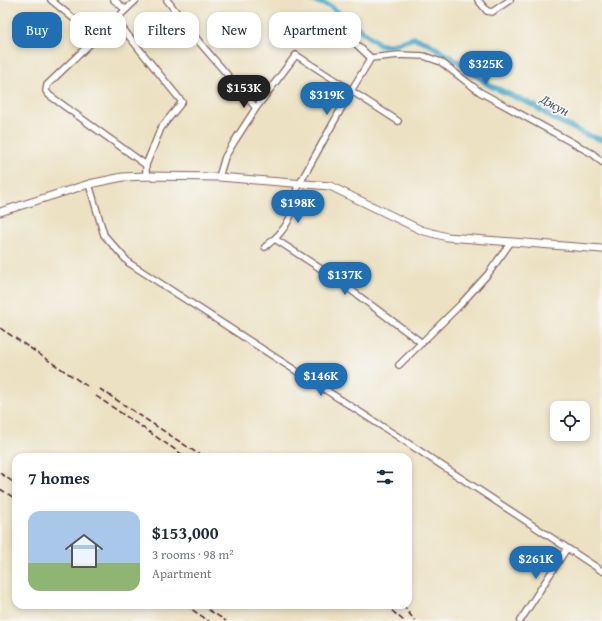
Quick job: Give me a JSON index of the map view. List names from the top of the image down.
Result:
{
  "water": ["Джун"],
  "page": {
    "chip": [
      "Buy",
      "Rent",
      "Filters",
      "New",
      "Apartment"
    ],
    "price": [
      "$325K",
      "$153K",
      "$319K",
      "$198K",
      "$137K",
      "$146K",
      "$261K"
    ],
    "heading": "7 homes",
    "list": [
      {
        "name": "$153,000",
        "note": "3 rooms · 98 m² · Apartment"
      }
    ]
  }
}
